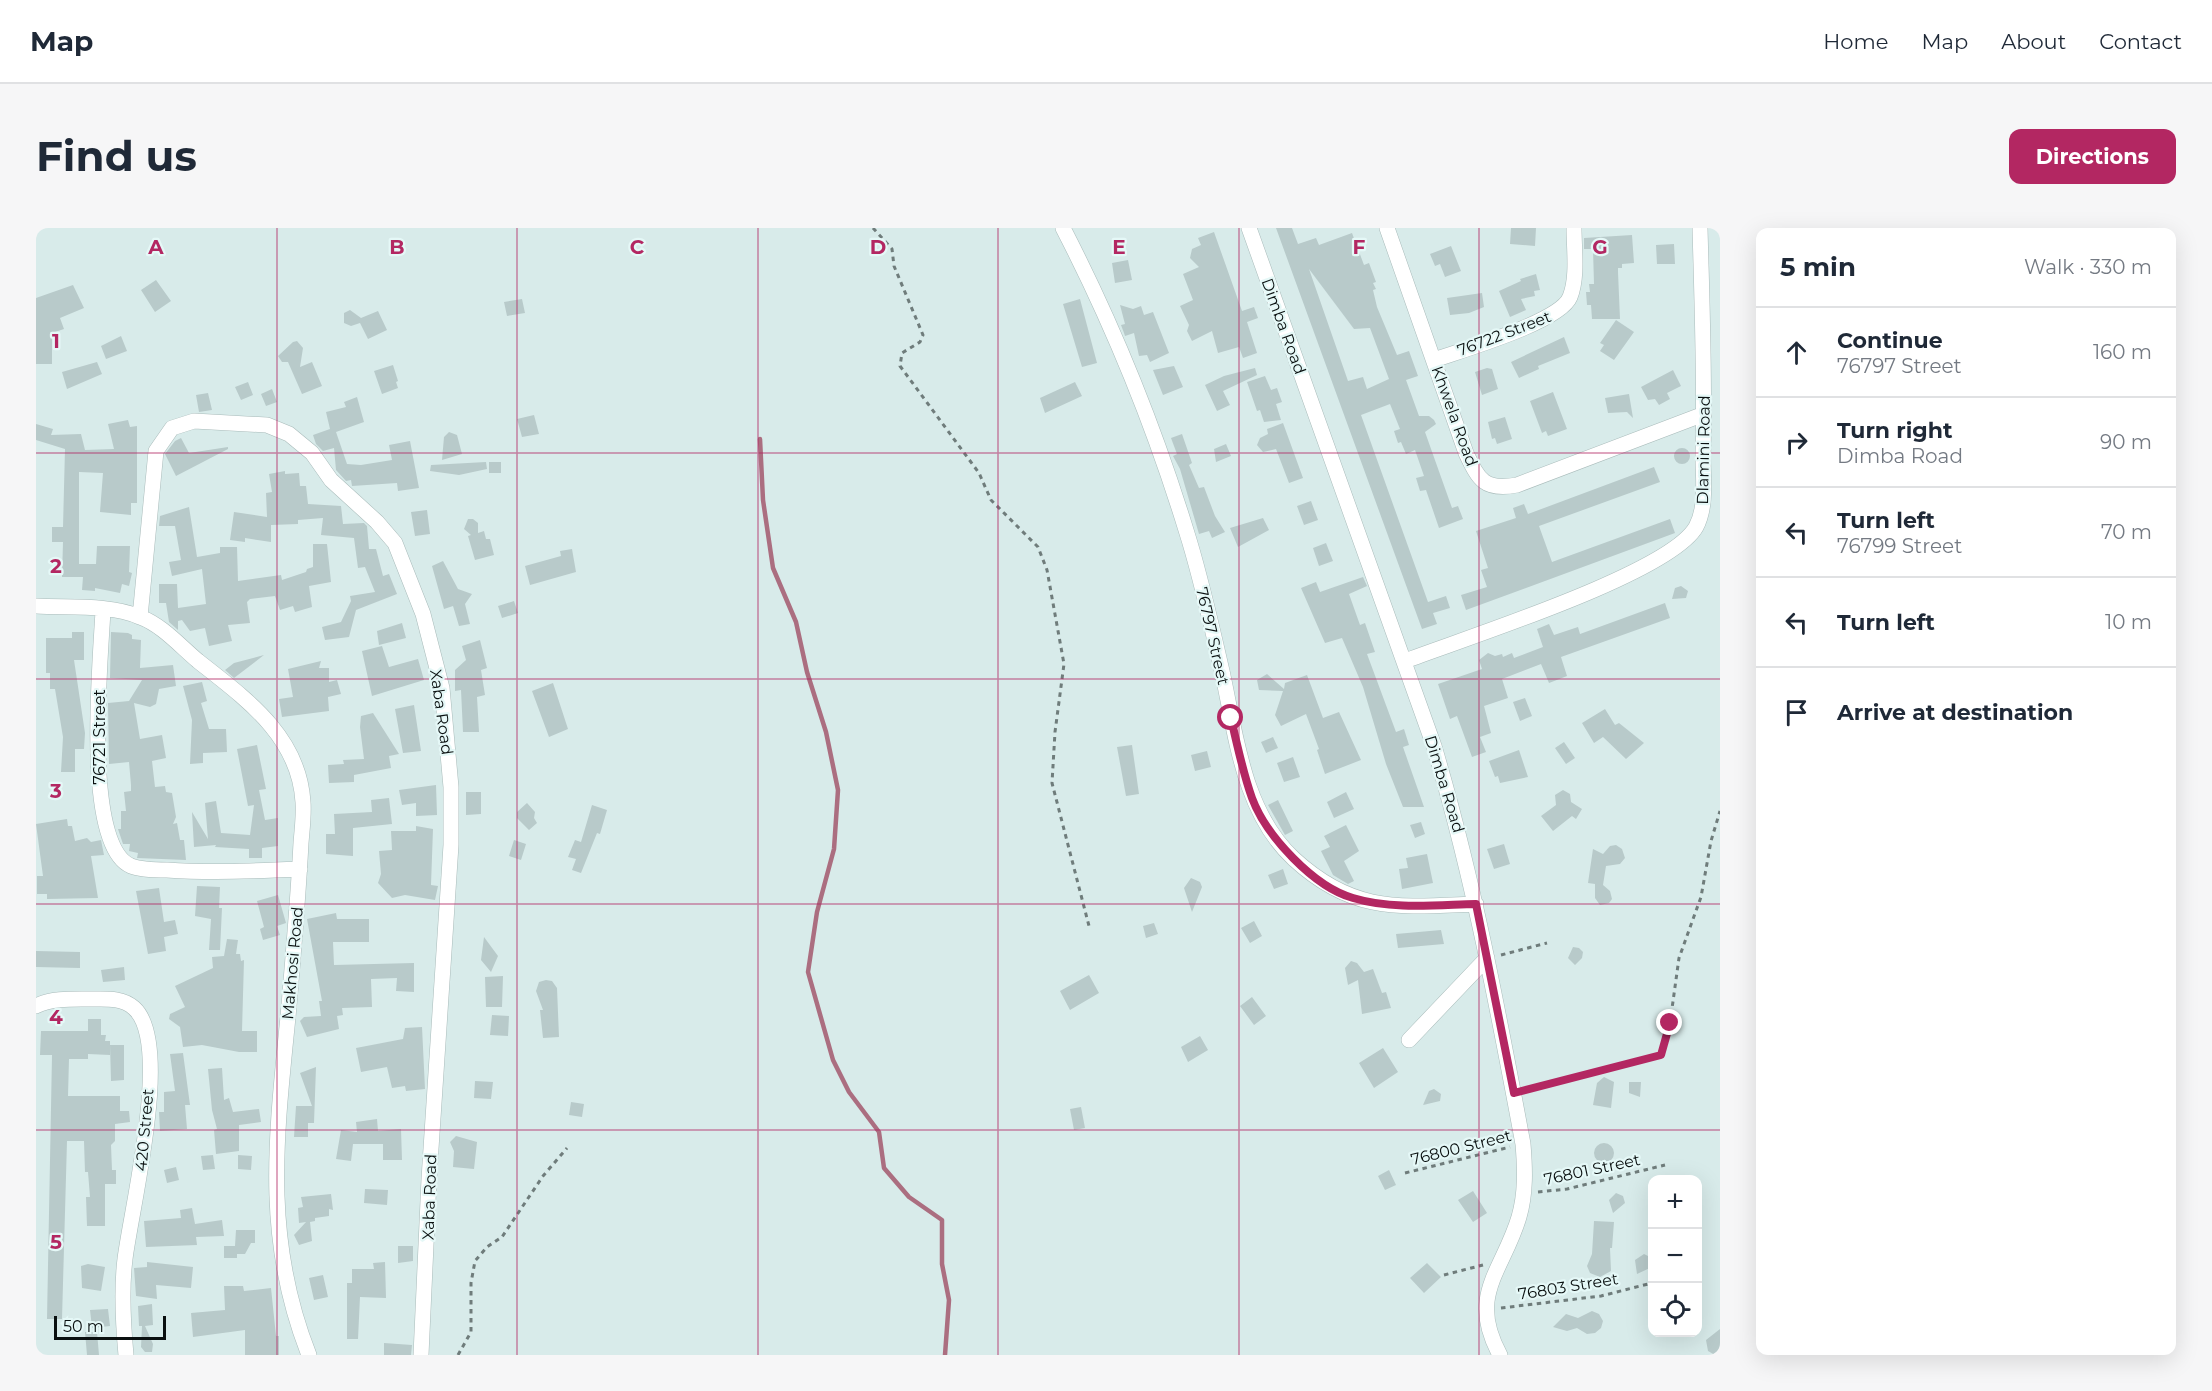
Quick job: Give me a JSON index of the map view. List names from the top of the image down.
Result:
{
  "streets": {
    "street": [
      "Dimba Road",
      "76722 Street",
      "Khwela Road",
      "Dlamini Road",
      "76797 Street",
      "Xaba Road",
      "76721 Street",
      "Makhosi Road",
      "420 Street"
    ],
    "path": ["76800 Street", "76801 Street", "76803 Street"]
  },
  "crossings": [
    ["Dimba Road", "Dlamini Road"],
    ["Dimba Road", "76797 Street"],
    ["Dimba Road", "76800 Street"],
    ["Dimba Road", "76801 Street"],
    ["Dimba Road", "76803 Street"],
    ["76722 Street", "Khwela Road"],
    ["Khwela Road", "Dlamini Road"],
    ["Xaba Road", "Makhosi Road"],
    ["76721 Street", "Makhosi Road"]
  ],
  "scale_bar": "50 m",
  "page": {
    "header": "Map",
    "nav": [
      "Home",
      "Map",
      "About",
      "Contact"
    ],
    "buttons": "Directions",
    "title": "Find us",
    "heading": ["5 min", "Walk · 330 m"],
    "list": [
      ["Continue", "76797 Street", "160 m"],
      ["Turn right", "Dimba Road", "90 m"],
      ["Turn left", "76799 Street", "70 m"],
      ["Turn left", "10 m"],
      "Arrive at destination"
    ],
    "map_buttons": ["+", "−"],
    "scale": "50 m"
  },
  "grid": {
    "columns": [
      "A",
      "B",
      "C",
      "D",
      "E",
      "F",
      "G"
    ],
    "rows": [
      "1",
      "2",
      "3",
      "4",
      "5"
    ]
  }
}
